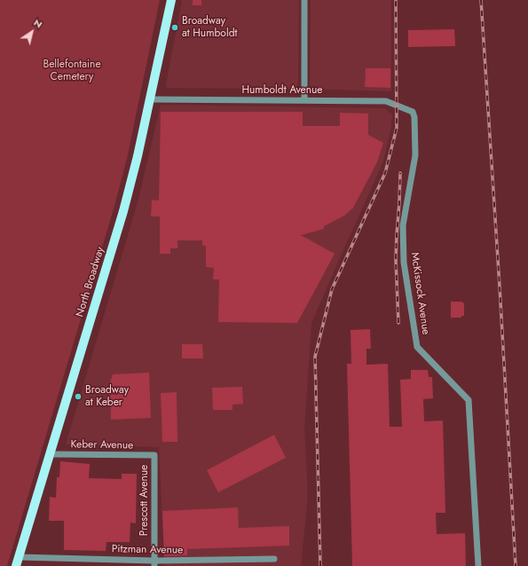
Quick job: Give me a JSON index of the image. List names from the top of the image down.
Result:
{
  "streets": {
    "main road": ["North Broadway"],
    "street": [
      "Humboldt Avenue",
      "McKissock Avenue",
      "Keber Avenue",
      "Prescott Avenue",
      "Pitzman Avenue"
    ]
  },
  "crossings": [
    ["Humboldt Avenue", "North Broadway"],
    ["Humboldt Avenue", "McKissock Avenue"],
    ["North Broadway", "Keber Avenue"],
    ["North Broadway", "Pitzman Avenue"],
    ["Keber Avenue", "Prescott Avenue"],
    ["Prescott Avenue", "Pitzman Avenue"]
  ],
  "parks": ["Bellefontaine Cemetery"],
  "places": ["Broadway at Humboldt", "Broadway at Keber"],
  "north": "top right"
}
